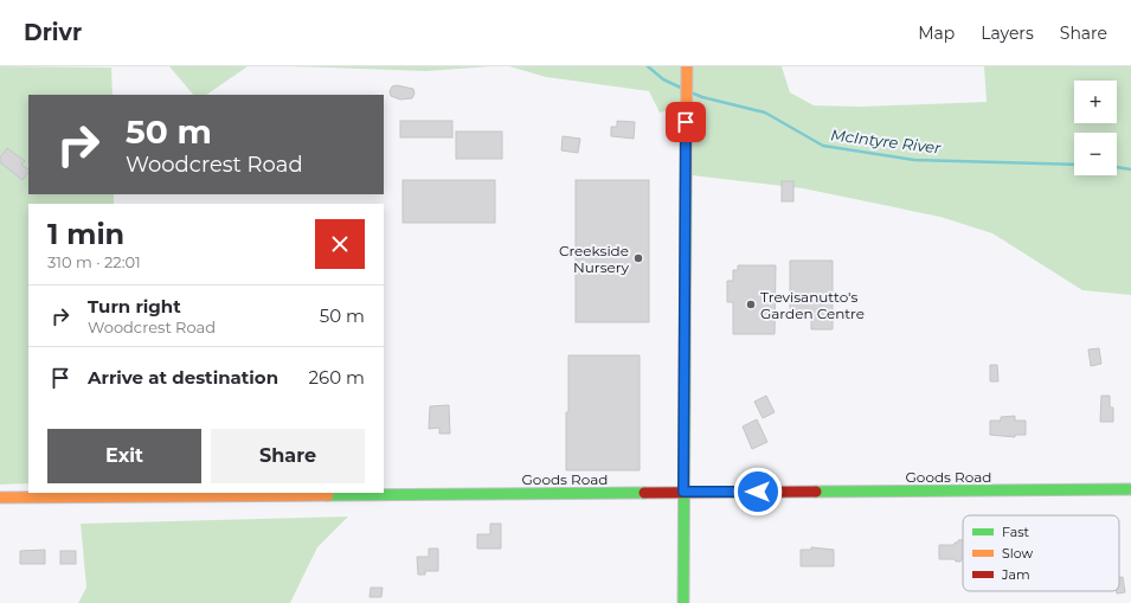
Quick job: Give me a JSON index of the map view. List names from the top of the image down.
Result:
{
  "streets": {
    "street": ["Goods Road"]
  },
  "water": ["McIntyre River"],
  "places": ["Creekside Nursery", "Trevisanutto's Garden Centre"],
  "legend": ["Fast", "Slow", "Jam"],
  "page": {
    "header": "Drivr",
    "nav": ["Map", "Layers", "Share"],
    "map_buttons": ["+", "−"],
    "turn": ["50 m", "Woodcrest Road"],
    "heading": ["1 min", "310 m · 22:01"],
    "list": [
      {
        "name": "Turn right",
        "note": "Woodcrest Road",
        "value": "50 m"
      },
      {
        "name": "Arrive at destination",
        "value": "260 m"
      }
    ],
    "buttons": ["Exit", "Share"]
  }
}
